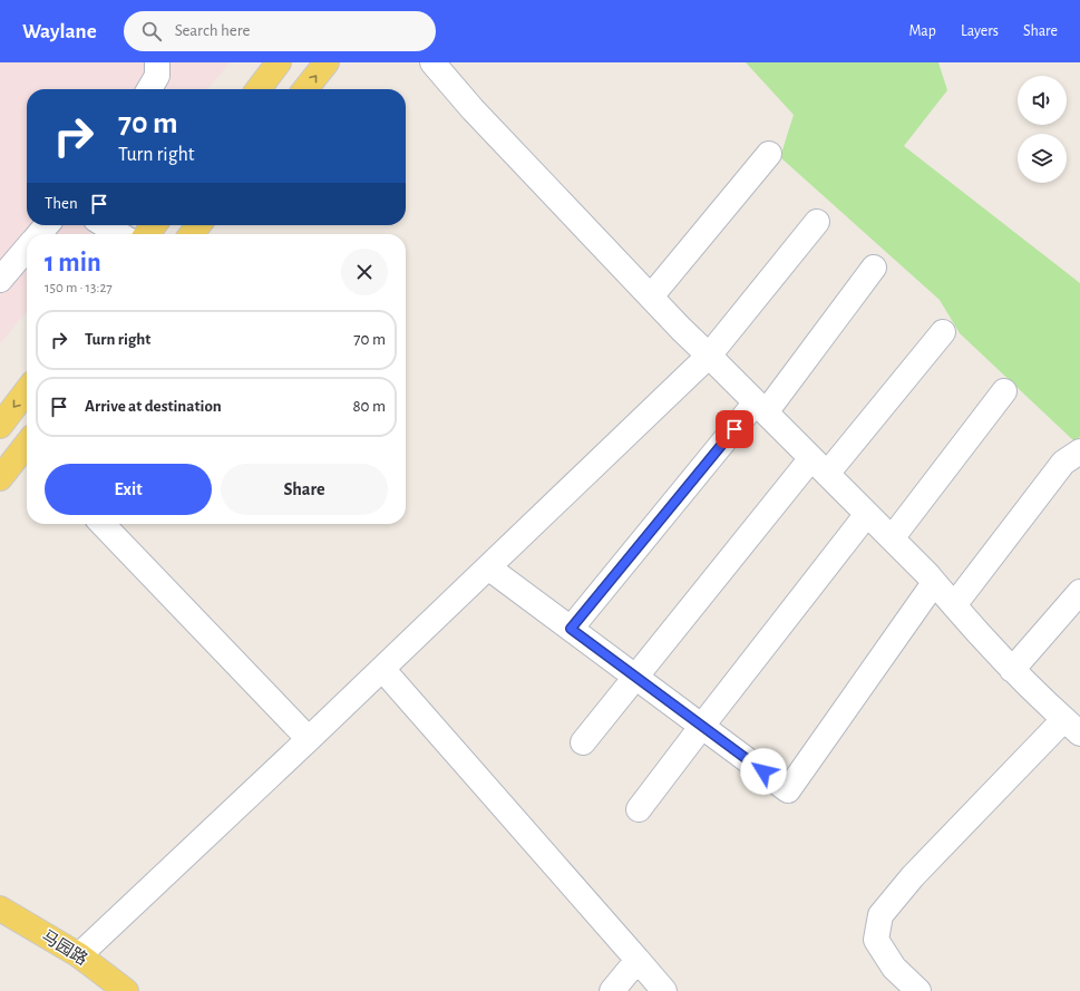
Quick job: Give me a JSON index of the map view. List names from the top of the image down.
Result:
{
  "streets": {
    "main road": ["马园路"]
  },
  "page": {
    "header": "Waylane",
    "search": "Search here",
    "nav": ["Map", "Layers", "Share"],
    "turn": ["70 m", "Turn right"],
    "then": "Then",
    "heading": ["1 min", "150 m · 13:27"],
    "list": [
      {
        "name": "Turn right",
        "value": "70 m"
      },
      {
        "name": "Arrive at destination",
        "value": "80 m"
      }
    ],
    "buttons": ["Exit", "Share"]
  }
}
